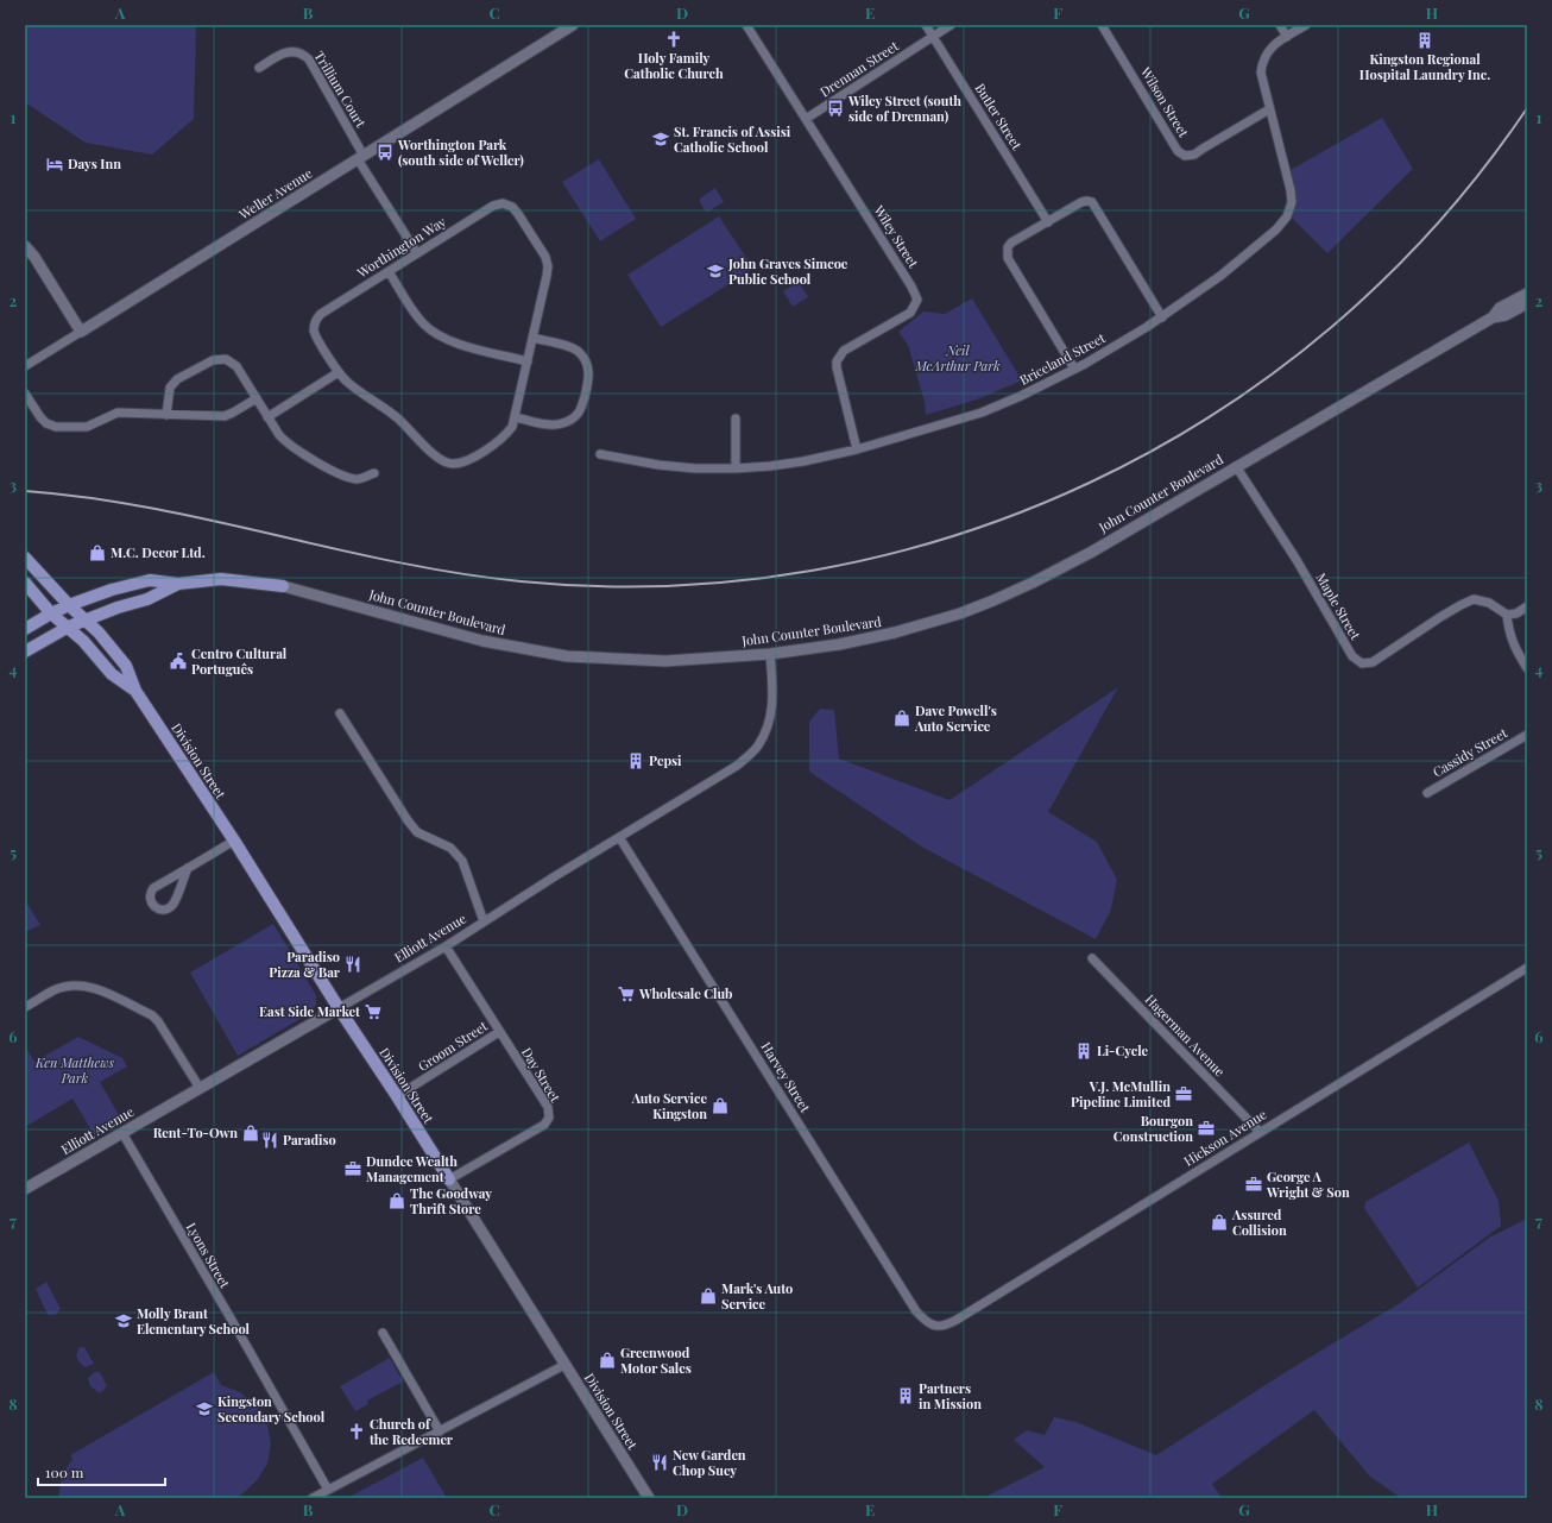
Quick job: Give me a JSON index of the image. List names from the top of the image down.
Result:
{
  "streets": {
    "main road": [
      "Weller Avenue",
      "John Counter Boulevard",
      "Division Street",
      "Elliott Avenue"
    ],
    "street": [
      "Drennan Street",
      "Trillium Court",
      "Wilson Street",
      "Butler Street",
      "Wiley Street",
      "Worthington Way",
      "Briceland Street",
      "Maple Street",
      "Cassidy Street",
      "Hagerman Avenue",
      "Groom Street",
      "Day Street",
      "Harvey Street",
      "Hickson Avenue",
      "Lyons Street"
    ]
  },
  "crossings": [
    ["Drennan Street", "Butler Street"],
    ["Drennan Street", "Wiley Street"],
    ["Trillium Court", "Weller Avenue"],
    ["Trillium Court", "Worthington Way"],
    ["Wilson Street", "Briceland Street"],
    ["Wiley Street", "Briceland Street"],
    ["John Counter Boulevard", "Maple Street"],
    ["John Counter Boulevard", "Elliott Avenue"],
    ["Division Street", "Elliott Avenue"],
    ["Division Street", "Groom Street"],
    ["Division Street", "Day Street"],
    ["Elliott Avenue", "Day Street"],
    ["Elliott Avenue", "Harvey Street"],
    ["Elliott Avenue", "Lyons Street"],
    ["Hagerman Avenue", "Hickson Avenue"],
    ["Groom Street", "Day Street"],
    ["Harvey Street", "Hickson Avenue"]
  ],
  "parks": ["Neil McArthur Park", "Ken Matthews Park"],
  "places": {
    "church": ["Holy Family Catholic Church", "Church of the Redeemer"],
    "building": [
      "Kingston Regional Hospital Laundry Inc.",
      "Pepsi",
      "Li-Cycle",
      "Partners in Mission"
    ],
    "bus stop": ["Wiley Street (south side of Drennan)", "Worthington Park (south side of Weller)"],
    "school or university": [
      "St. Francis of Assisi Catholic School",
      "John Graves Simcoe Public School",
      "Molly Brant Elementary School",
      "Kingston Secondary School"
    ],
    "hotel": ["Days Inn"],
    "shop": [
      "M.C. Decor Ltd.",
      "Dave Powell's Auto Service",
      "Auto Service Kingston",
      "Rent-To-Own",
      "The Goodway Thrift Store",
      "Assured Collision",
      "Mark's Auto Service",
      "Greenwood Motor Sales"
    ],
    "public building": ["Centro Cultural Português"],
    "restaurant": ["Paradiso Pizza & Bar", "Paradiso", "New Garden Chop Suey"],
    "supermarket": ["Wholesale Club", "East Side Market"],
    "office": [
      "V.J. McMullin Pipeline Limited",
      "Bourgon Construction",
      "Dundee Wealth Management",
      "George A Wright & Son"
    ]
  },
  "scale_bar": "100 m",
  "grid": {
    "columns": [
      "A",
      "B",
      "C",
      "D",
      "E",
      "F",
      "G",
      "H"
    ],
    "rows": [
      "1",
      "2",
      "3",
      "4",
      "5",
      "6",
      "7",
      "8"
    ]
  }
}
